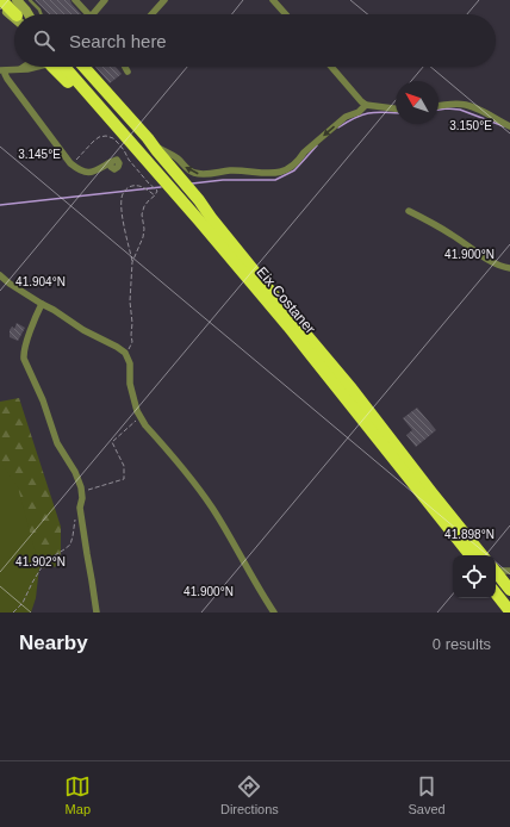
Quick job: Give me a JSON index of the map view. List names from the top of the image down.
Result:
{
  "streets": {
    "highway": ["Eix Costaner"]
  },
  "north": "top left",
  "page": {
    "search": "Search here",
    "heading": ["Nearby", "0 results"],
    "nav": ["Map", "Directions", "Saved"]
  },
  "coordinates": [
    "3.150°E",
    "3.145°E",
    "41.900°N",
    "41.904°N",
    "41.898°N",
    "41.902°N"
  ]
}
